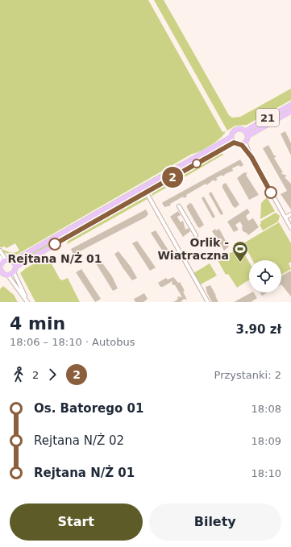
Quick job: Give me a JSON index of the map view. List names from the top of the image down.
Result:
{
  "streets": {
    "main road": ["21"]
  },
  "places": {
    "other": ["Rejtana N/Ż 01"],
    "sports": ["Orlik - Wiatraczna"]
  },
  "lines": ["bus line 2"],
  "page": {
    "on_map": "2",
    "heading": ["4 min", "18:06 – 18:10 · Autobus", "3.90 zł"],
    "legs": ["2", "2", "Przystanki: 2"],
    "list": [
      {
        "name": "Os. Batorego 01",
        "value": "18:08"
      },
      {
        "name": "Rejtana N/Ż 02",
        "value": "18:09"
      },
      {
        "name": "Rejtana N/Ż 01",
        "value": "18:10"
      }
    ],
    "buttons": ["Start", "Bilety"]
  }
}
